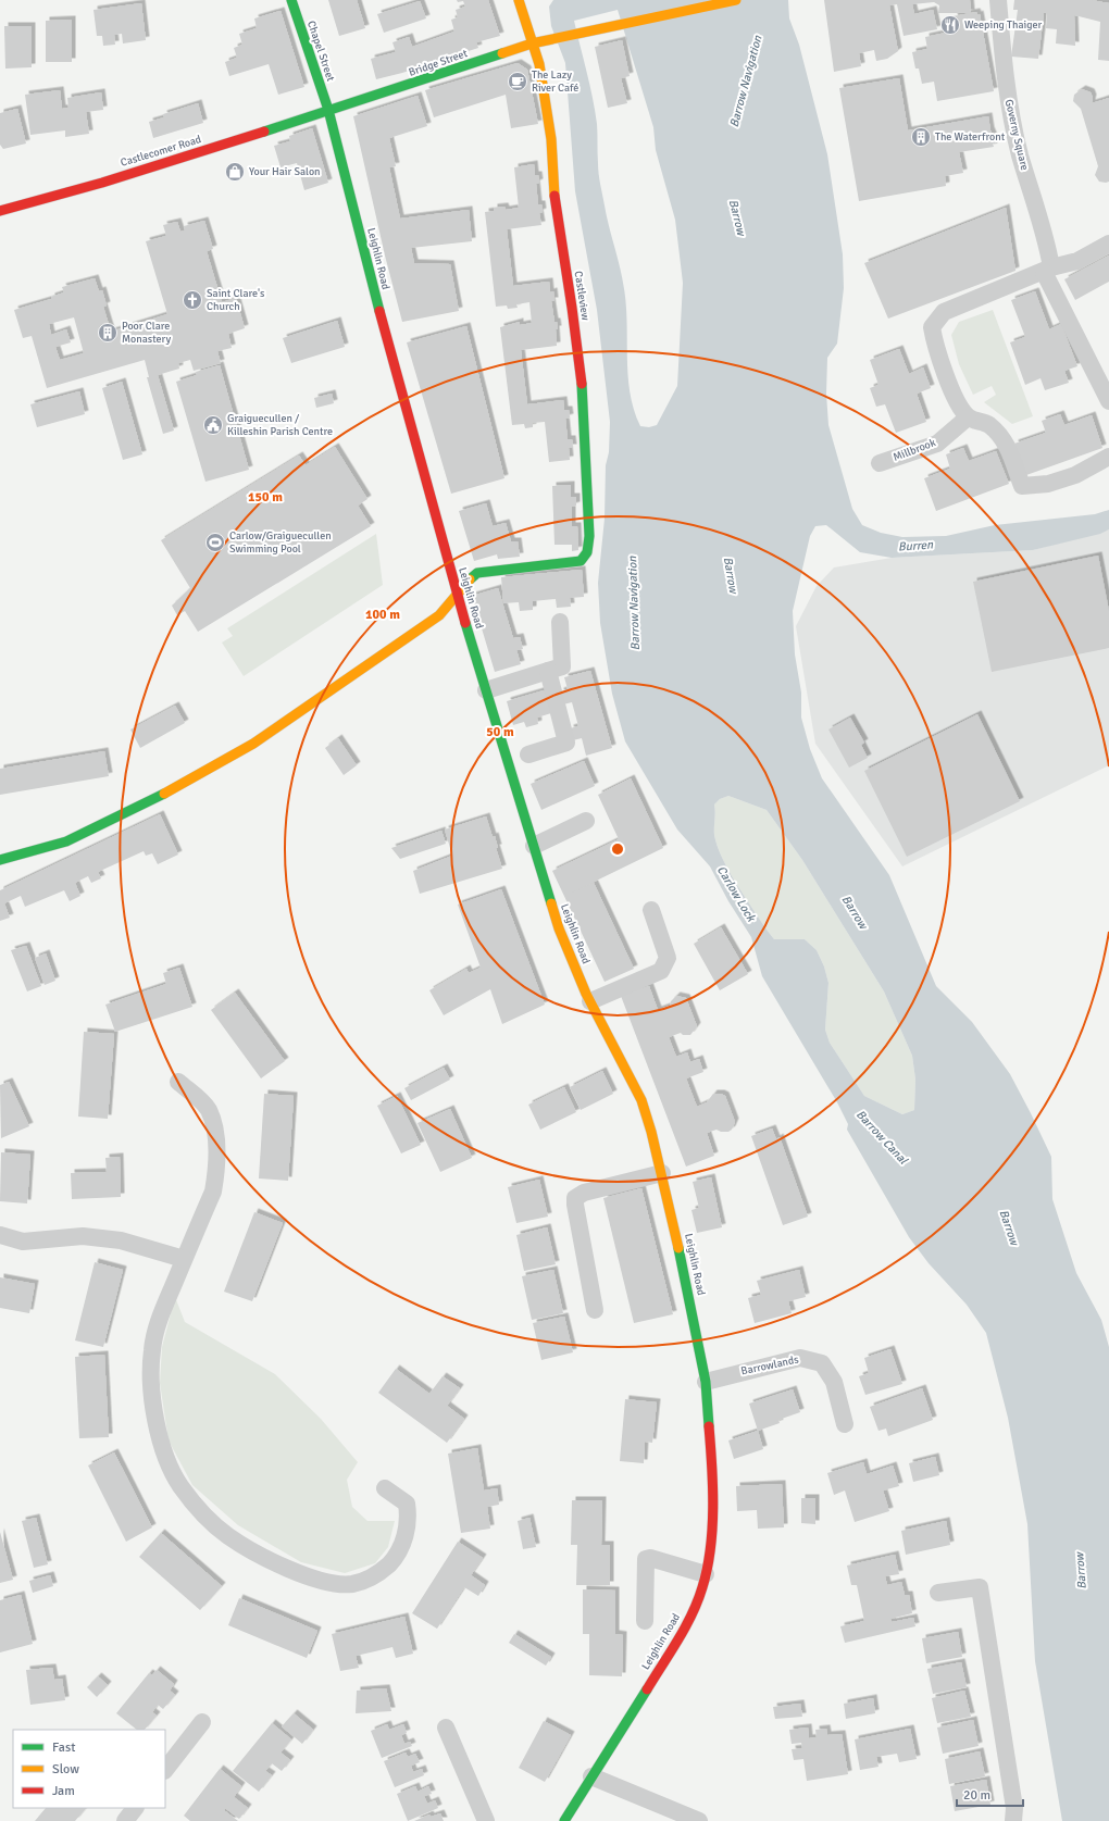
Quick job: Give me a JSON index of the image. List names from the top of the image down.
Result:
{
  "streets": {
    "street": [
      "Chapel Street",
      "Bridge Street",
      "Governy Square",
      "Castlecomer Road",
      "Leighlin Road",
      "Castleview",
      "Millbrook",
      "Barrowlands"
    ]
  },
  "crossings": [
    ["Chapel Street", "Bridge Street"],
    ["Chapel Street", "Castlecomer Road"],
    ["Chapel Street", "Leighlin Road"],
    ["Bridge Street", "Castlecomer Road"],
    ["Bridge Street", "Leighlin Road"],
    ["Bridge Street", "Castleview"],
    ["Castlecomer Road", "Leighlin Road"],
    ["Leighlin Road", "Castleview"],
    ["Leighlin Road", "Barrowlands"]
  ],
  "water": [
    "Barrow Navigation",
    "Barrow",
    "Burren",
    "Carlow Lock",
    "Barrow Canal"
  ],
  "places": {
    "restaurant": ["Weeping Thaiger"],
    "cafe": ["The Lazy River Café"],
    "building": ["The Waterfront", "Poor Clare Monastery"],
    "shop": ["Your Hair Salon"],
    "church": ["Saint Clare's Church"],
    "public building": ["Graiguecullen / Killeshin Parish Centre"],
    "sports": ["Carlow/Graiguecullen Swimming Pool"]
  },
  "legend": ["Fast", "Slow", "Jam"],
  "scale_bar": "20 m",
  "rings": ["150 m", "100 m", "50 m"]
}
